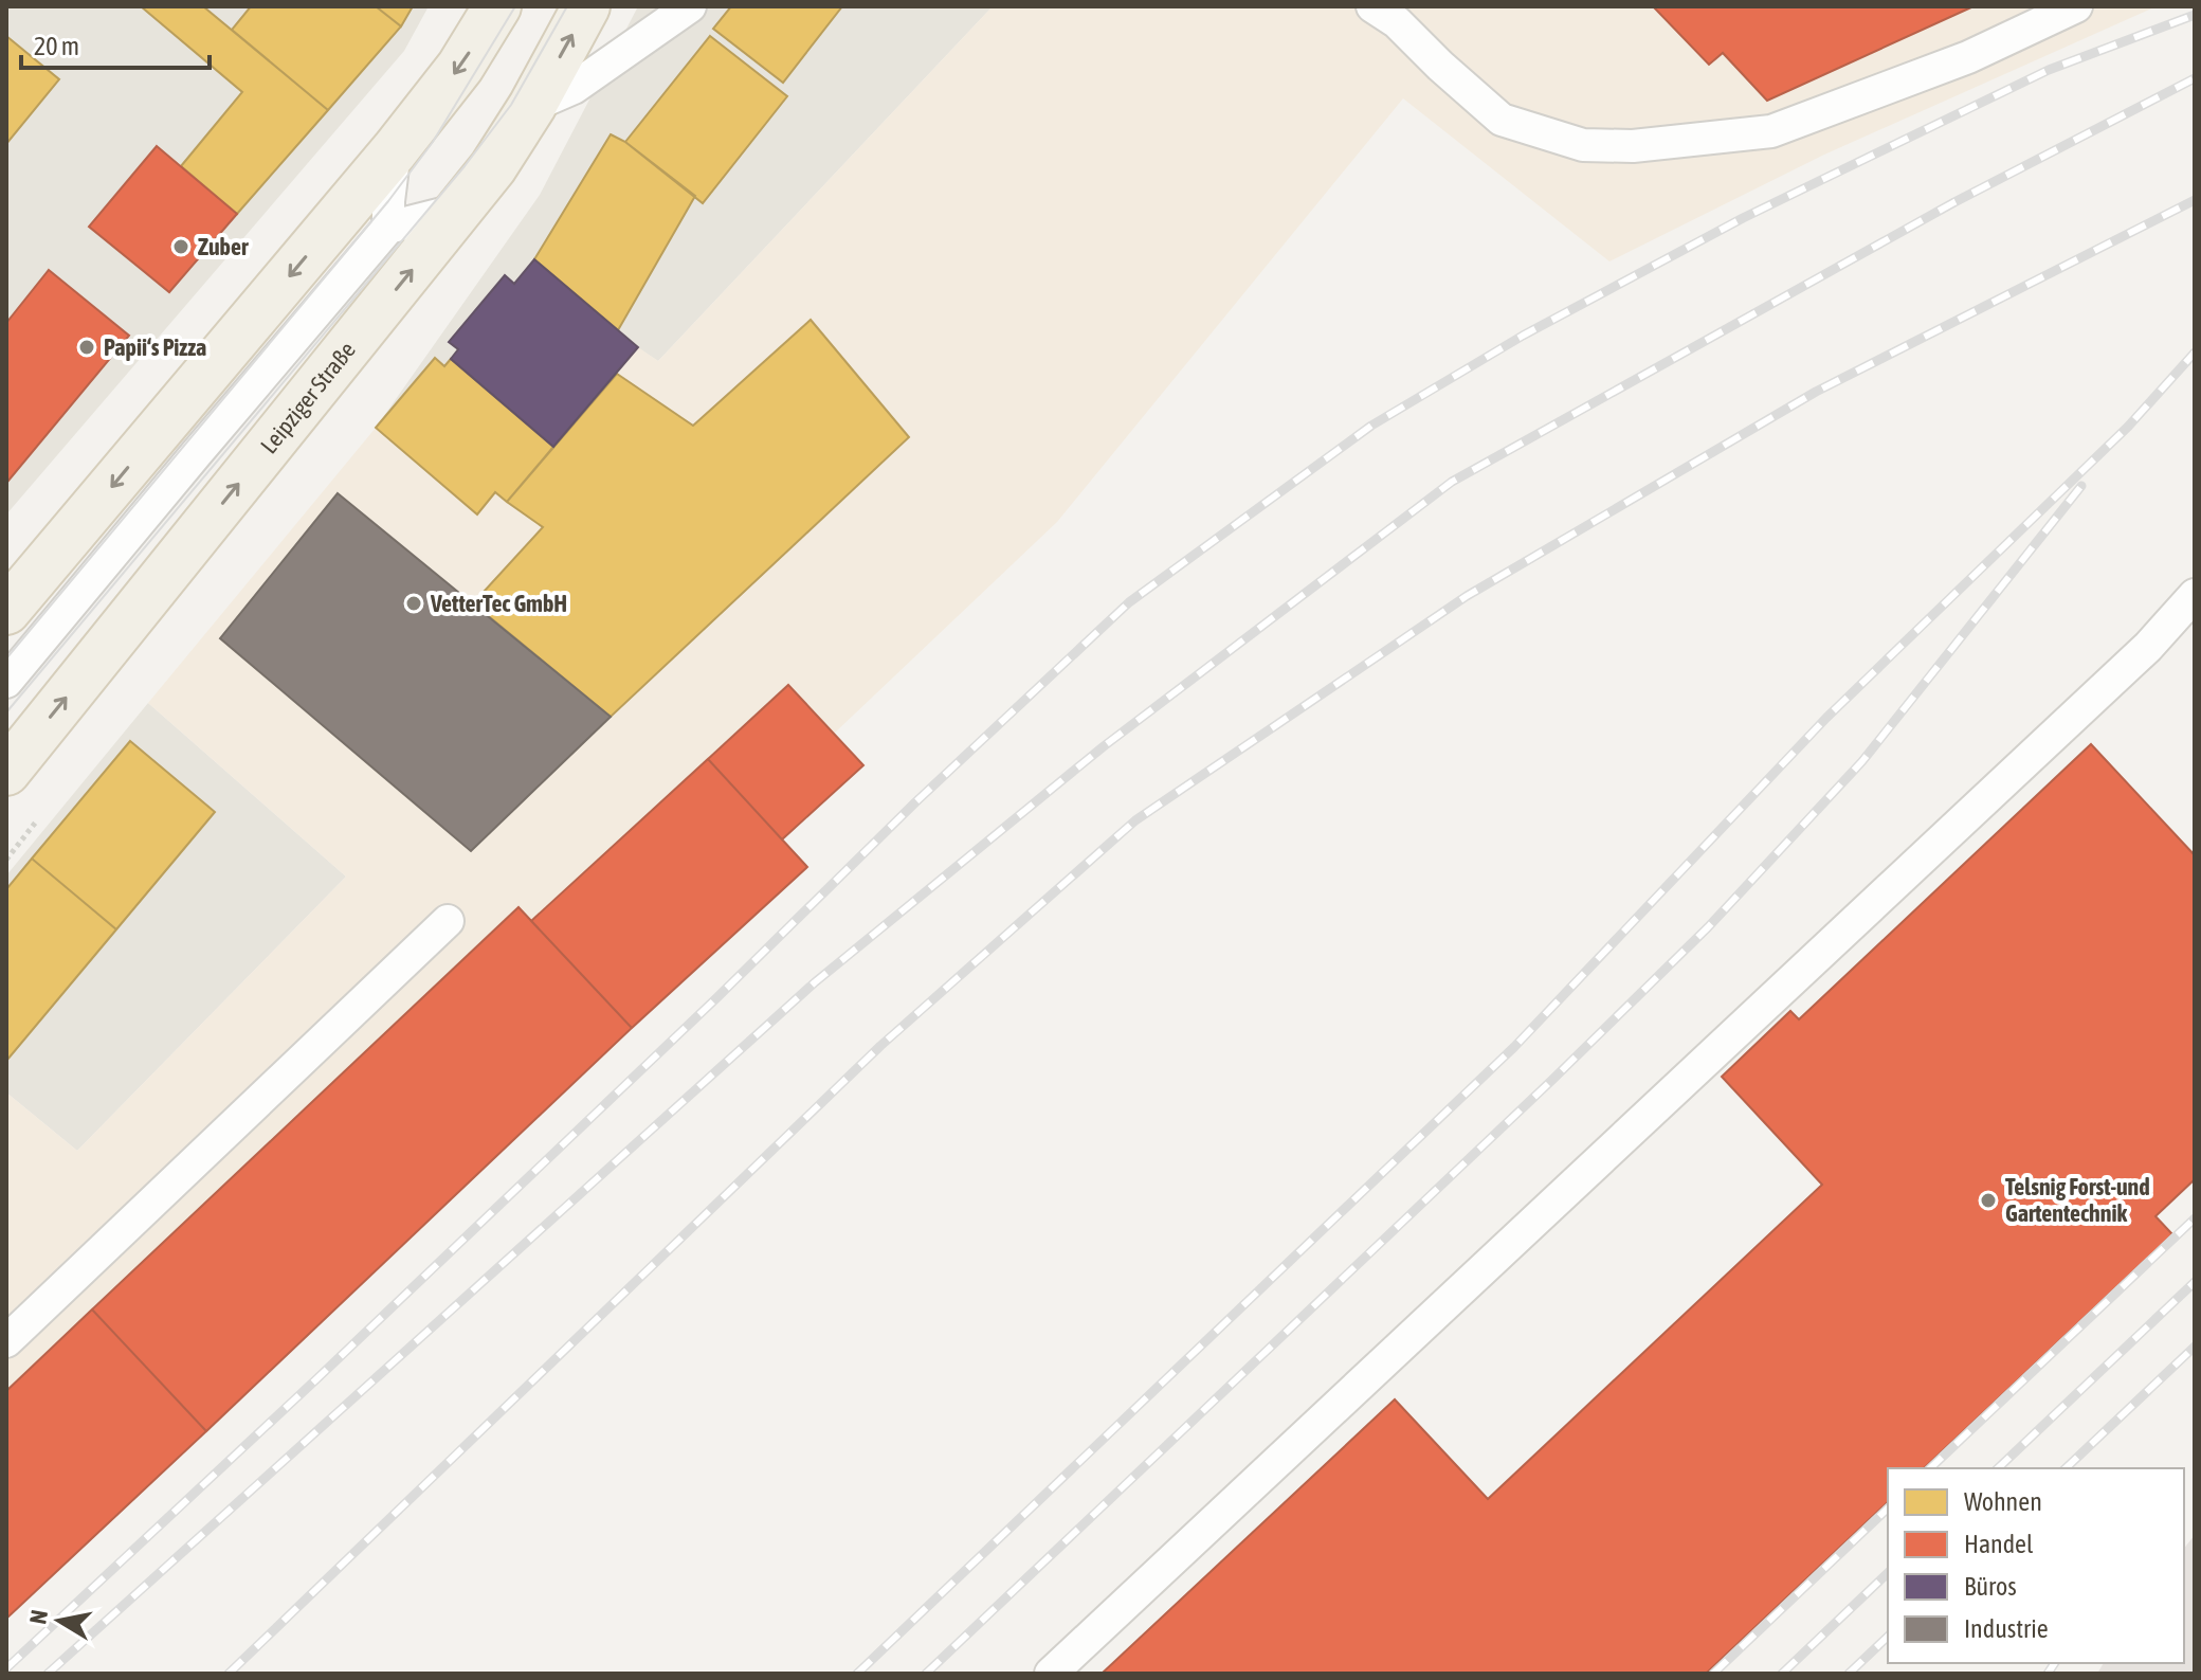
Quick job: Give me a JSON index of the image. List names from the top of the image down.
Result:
{
  "streets": {
    "main road": ["Leipziger Straße"]
  },
  "places": [
    "Zuber",
    "Papii‘s Pizza",
    "VetterTec GmbH",
    "Telsnig Forst-und Gartentechnik"
  ],
  "legend": [
    "Wohnen",
    "Handel",
    "Büros",
    "Industrie"
  ],
  "scale_bar": "20 m",
  "north": "left"
}
